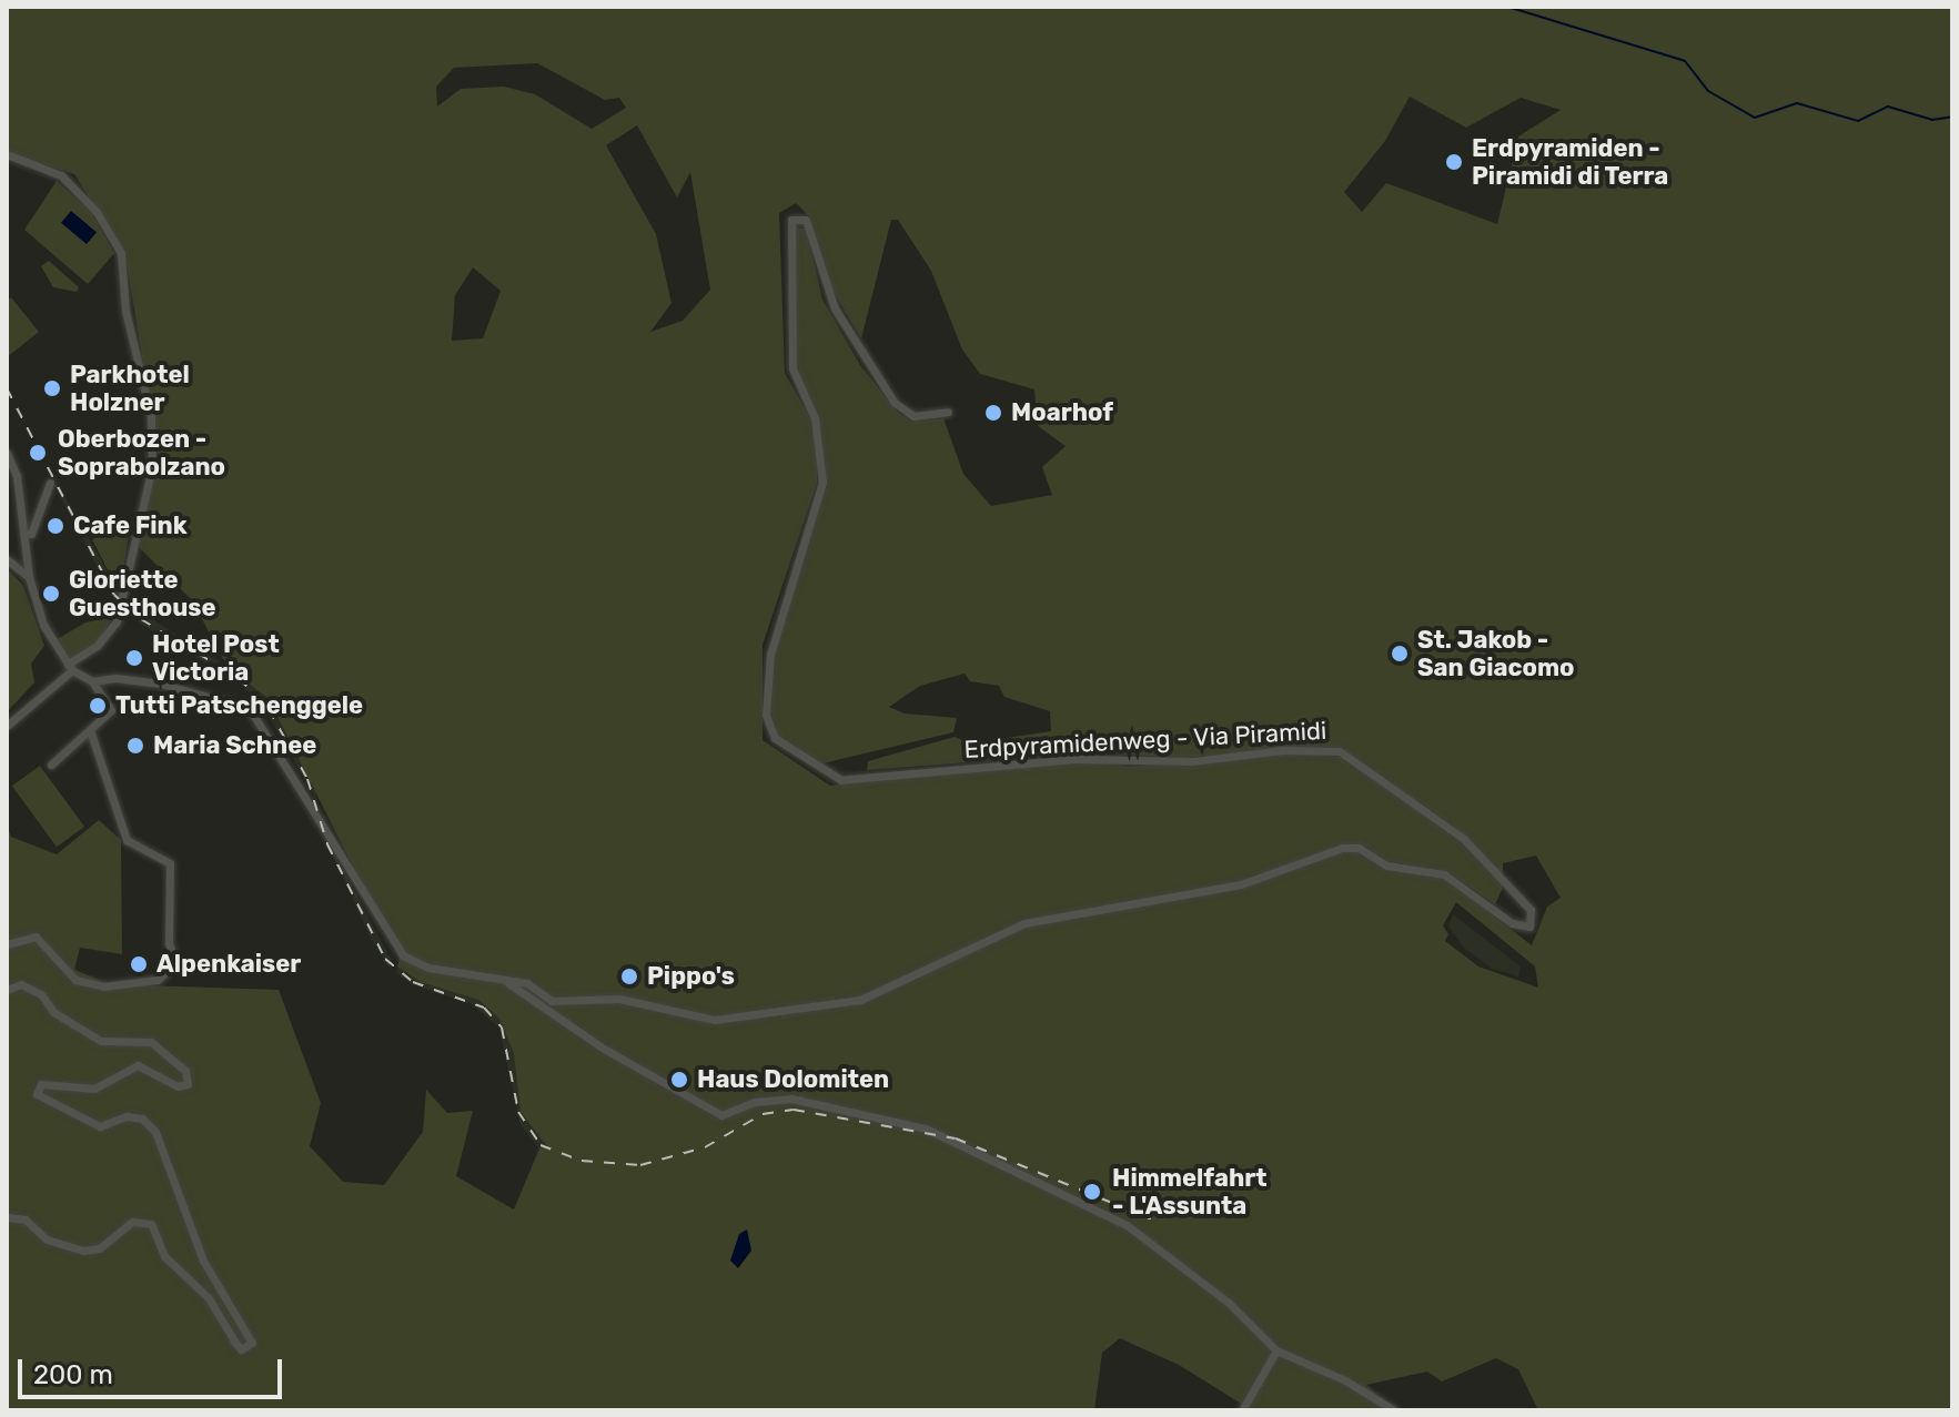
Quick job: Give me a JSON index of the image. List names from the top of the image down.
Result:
{
  "streets": {
    "street": ["Erdpyramidenweg - Via Piramidi"]
  },
  "places": [
    "Erdpyramiden - Piramidi di Terra",
    "Parkhotel Holzner",
    "Moarhof",
    "Oberbozen - Soprabolzano",
    "Cafe Fink",
    "Gloriette Guesthouse",
    "St. Jakob - San Giacomo",
    "Hotel Post Victoria",
    "Tutti Patschenggele",
    "Maria Schnee",
    "Alpenkaiser",
    "Pippo's",
    "Haus Dolomiten",
    "Himmelfahrt - L'Assunta"
  ],
  "scale_bar": "200 m"
}
